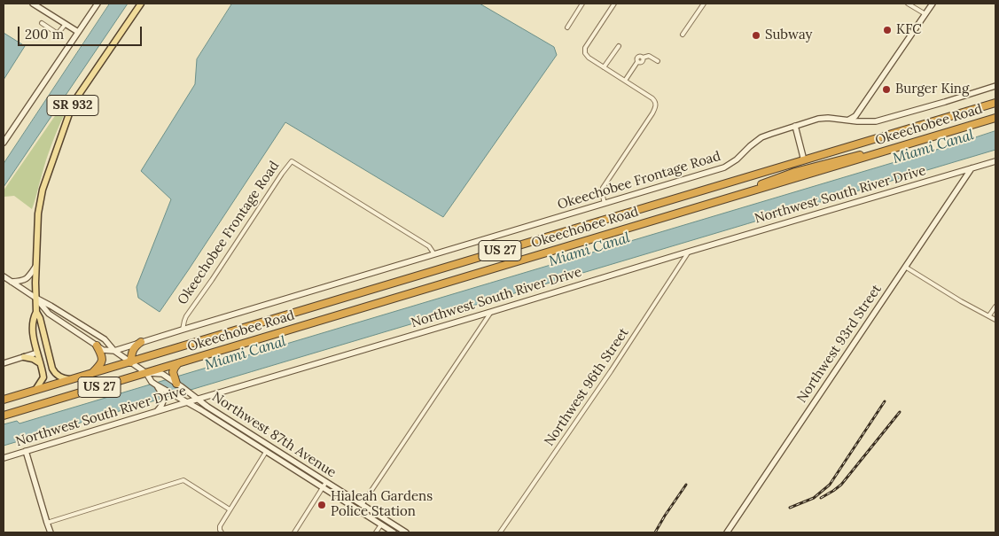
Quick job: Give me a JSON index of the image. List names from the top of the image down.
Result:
{
  "streets": {
    "highway": ["Okeechobee Road", "US 27"],
    "main road": ["SR 932"],
    "street": [
      "Okeechobee Frontage Road",
      "Northwest South River Drive",
      "Northwest 93rd Street",
      "Northwest 96th Street",
      "Northwest 87th Avenue"
    ]
  },
  "crossings": [
    ["SR 932", "Okeechobee Road"],
    ["Okeechobee Road", "Northwest 87th Avenue"],
    ["Northwest South River Drive", "Northwest 93rd Street"],
    ["Northwest South River Drive", "Northwest 96th Street"],
    ["Northwest South River Drive", "Northwest 87th Avenue"]
  ],
  "water": ["Miami Canal"],
  "places": [
    "KFC",
    "Subway",
    "Burger King",
    "Hialeah Gardens Police Station"
  ],
  "scale_bar": "200 m"
}
